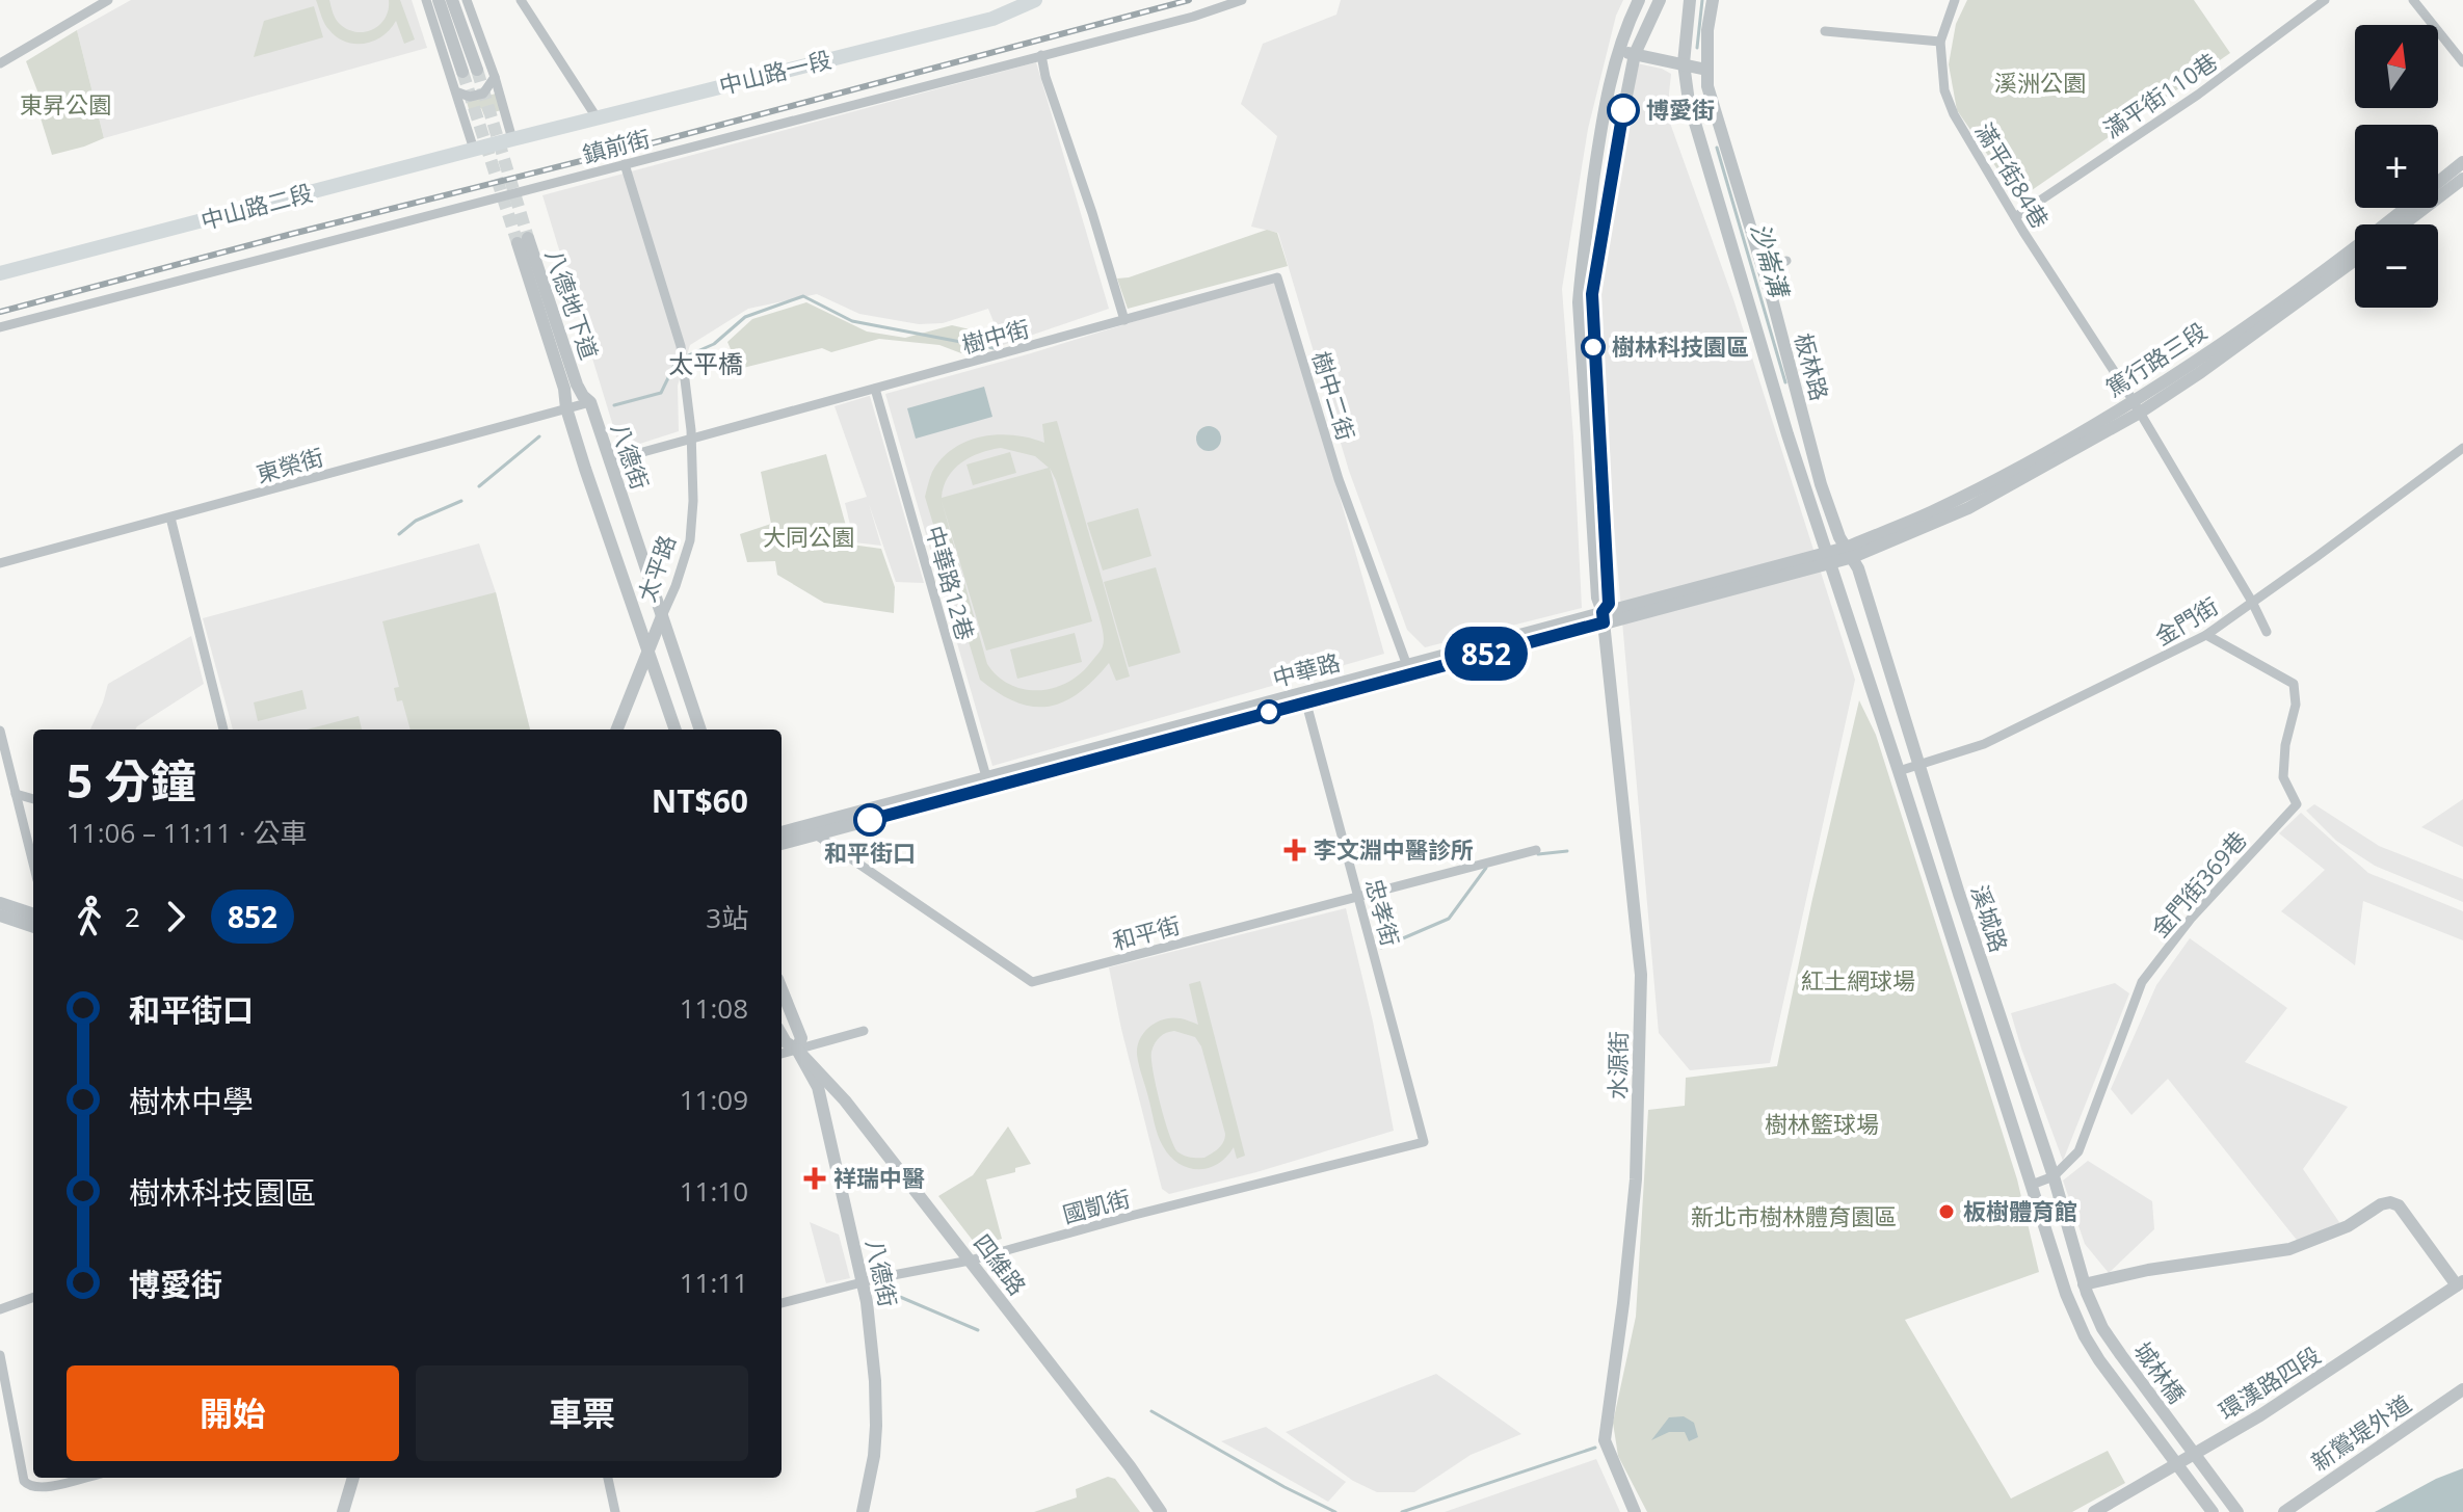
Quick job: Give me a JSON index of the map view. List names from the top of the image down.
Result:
{
  "streets": {
    "main road": ["中山路一段", "中山路二段"],
    "street": [
      "滿平街110巷",
      "鎮前街",
      "滿平街84巷",
      "八德地下道",
      "樹中街",
      "篤行路三段",
      "板林路",
      "樹中二街",
      "八德街",
      "東榮街",
      "太平路",
      "中華路12巷",
      "金門街",
      "中華路",
      "金門街369巷",
      "忠孝街",
      "溪城路",
      "和平街",
      "水源街",
      "國凱街",
      "四維路",
      "城林橋",
      "環漢路四段",
      "新鶯堤外道"
    ]
  },
  "crossings": [
    ["中山路一段", "中山路二段"],
    ["滿平街110巷", "滿平街84巷"],
    ["鎮前街", "太平路"],
    ["滿平街84巷", "篤行路三段"],
    ["滿平街84巷", "金門街"],
    ["八德地下道", "八德街"],
    ["樹中街", "樹中二街"],
    ["樹中街", "八德街"],
    ["樹中街", "太平路"],
    ["樹中街", "中華路12巷"],
    ["篤行路三段", "板林路"],
    ["篤行路三段", "中華路"],
    ["篤行路三段", "溪城路"],
    ["板林路", "中華路"],
    ["板林路", "溪城路"],
    ["樹中二街", "中華路"],
    ["八德街", "東榮街"],
    ["八德街", "太平路"],
    ["八德街", "國凱街"],
    ["八德街", "四維路"],
    ["中華路12巷", "中華路"],
    ["金門街", "金門街369巷"],
    ["金門街", "溪城路"],
    ["中華路", "忠孝街"],
    ["中華路", "溪城路"],
    ["中華路", "和平街"],
    ["中華路", "水源街"],
    ["金門街369巷", "溪城路"],
    ["忠孝街", "和平街"],
    ["忠孝街", "國凱街"],
    ["溪城路", "城林橋"],
    ["國凱街", "四維路"]
  ],
  "districts": ["太平橋"],
  "water": ["沙崙溝"],
  "parks": [
    "溪洲公園",
    "東昇公園",
    "大同公園",
    "紅土網球場",
    "樹林籃球場",
    "新北市樹林體育園區"
  ],
  "places": {
    "other": [
      "博愛街",
      "樹林科技園區",
      "和平街口",
      "板樹體育館"
    ],
    "health": ["李文淵中醫診所", "祥瑞中醫"]
  },
  "lines": ["bus line 852"],
  "north": "top",
  "page": {
    "on_map": "852",
    "map_buttons": ["+", "−"],
    "heading": ["5 分鐘", "11:06 – 11:11 · 公車", "NT$60"],
    "legs": ["2", "852", "3站"],
    "list": [
      {
        "name": "和平街口",
        "value": "11:08"
      },
      {
        "name": "樹林中學",
        "value": "11:09"
      },
      {
        "name": "樹林科技園區",
        "value": "11:10"
      },
      {
        "name": "博愛街",
        "value": "11:11"
      }
    ],
    "buttons": ["開始", "車票"]
  }
}
